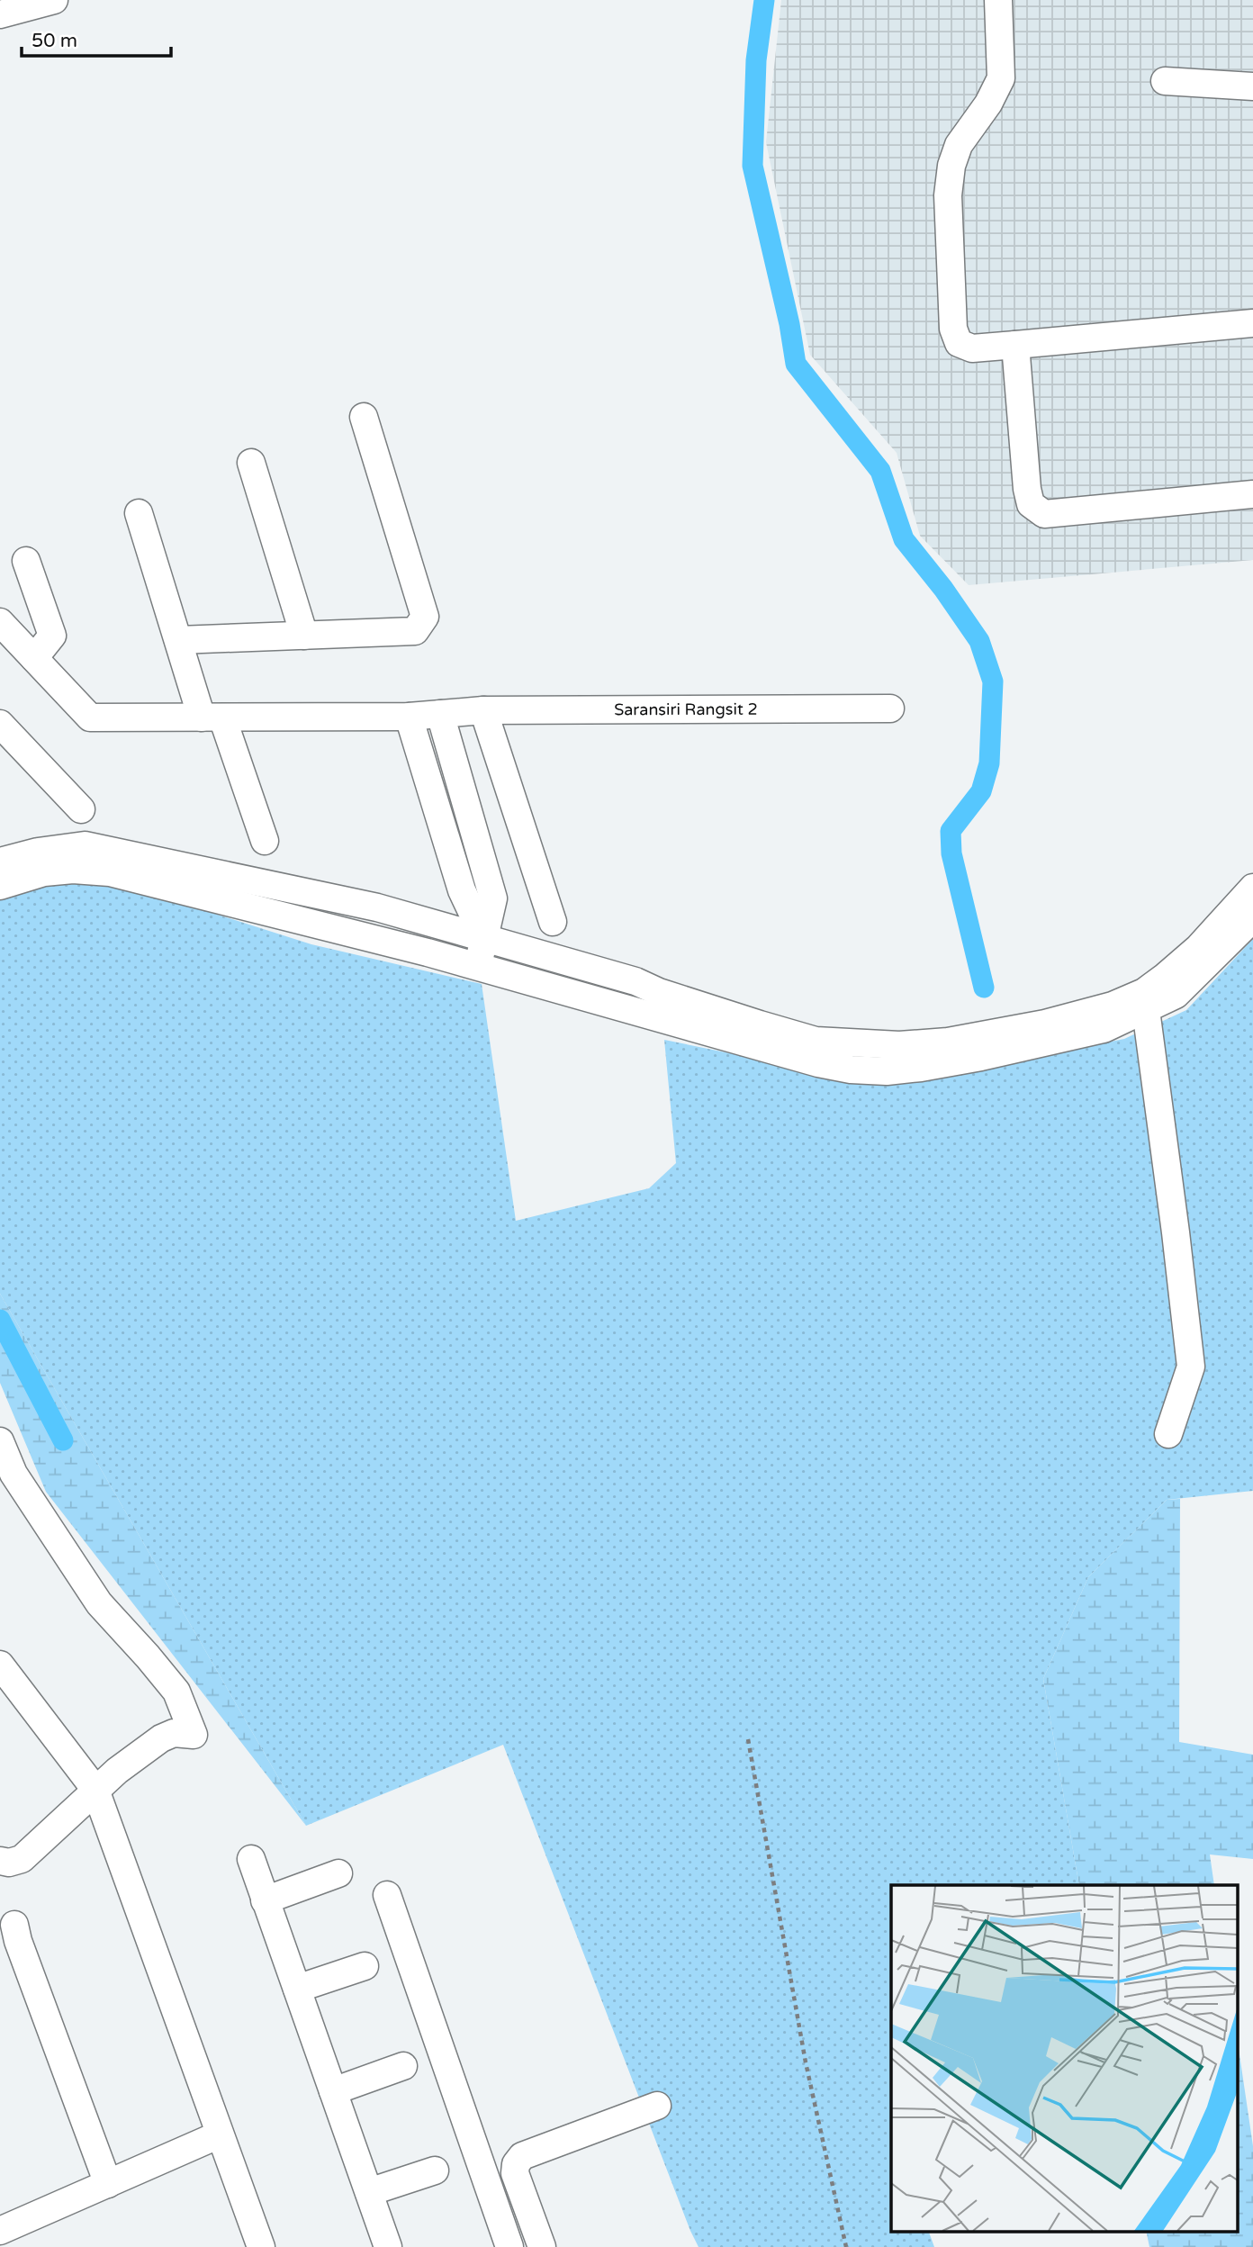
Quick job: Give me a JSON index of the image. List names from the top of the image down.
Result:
{
  "streets": {
    "street": ["Saransiri Rangsit 2"]
  },
  "scale_bar": "50 m"
}
